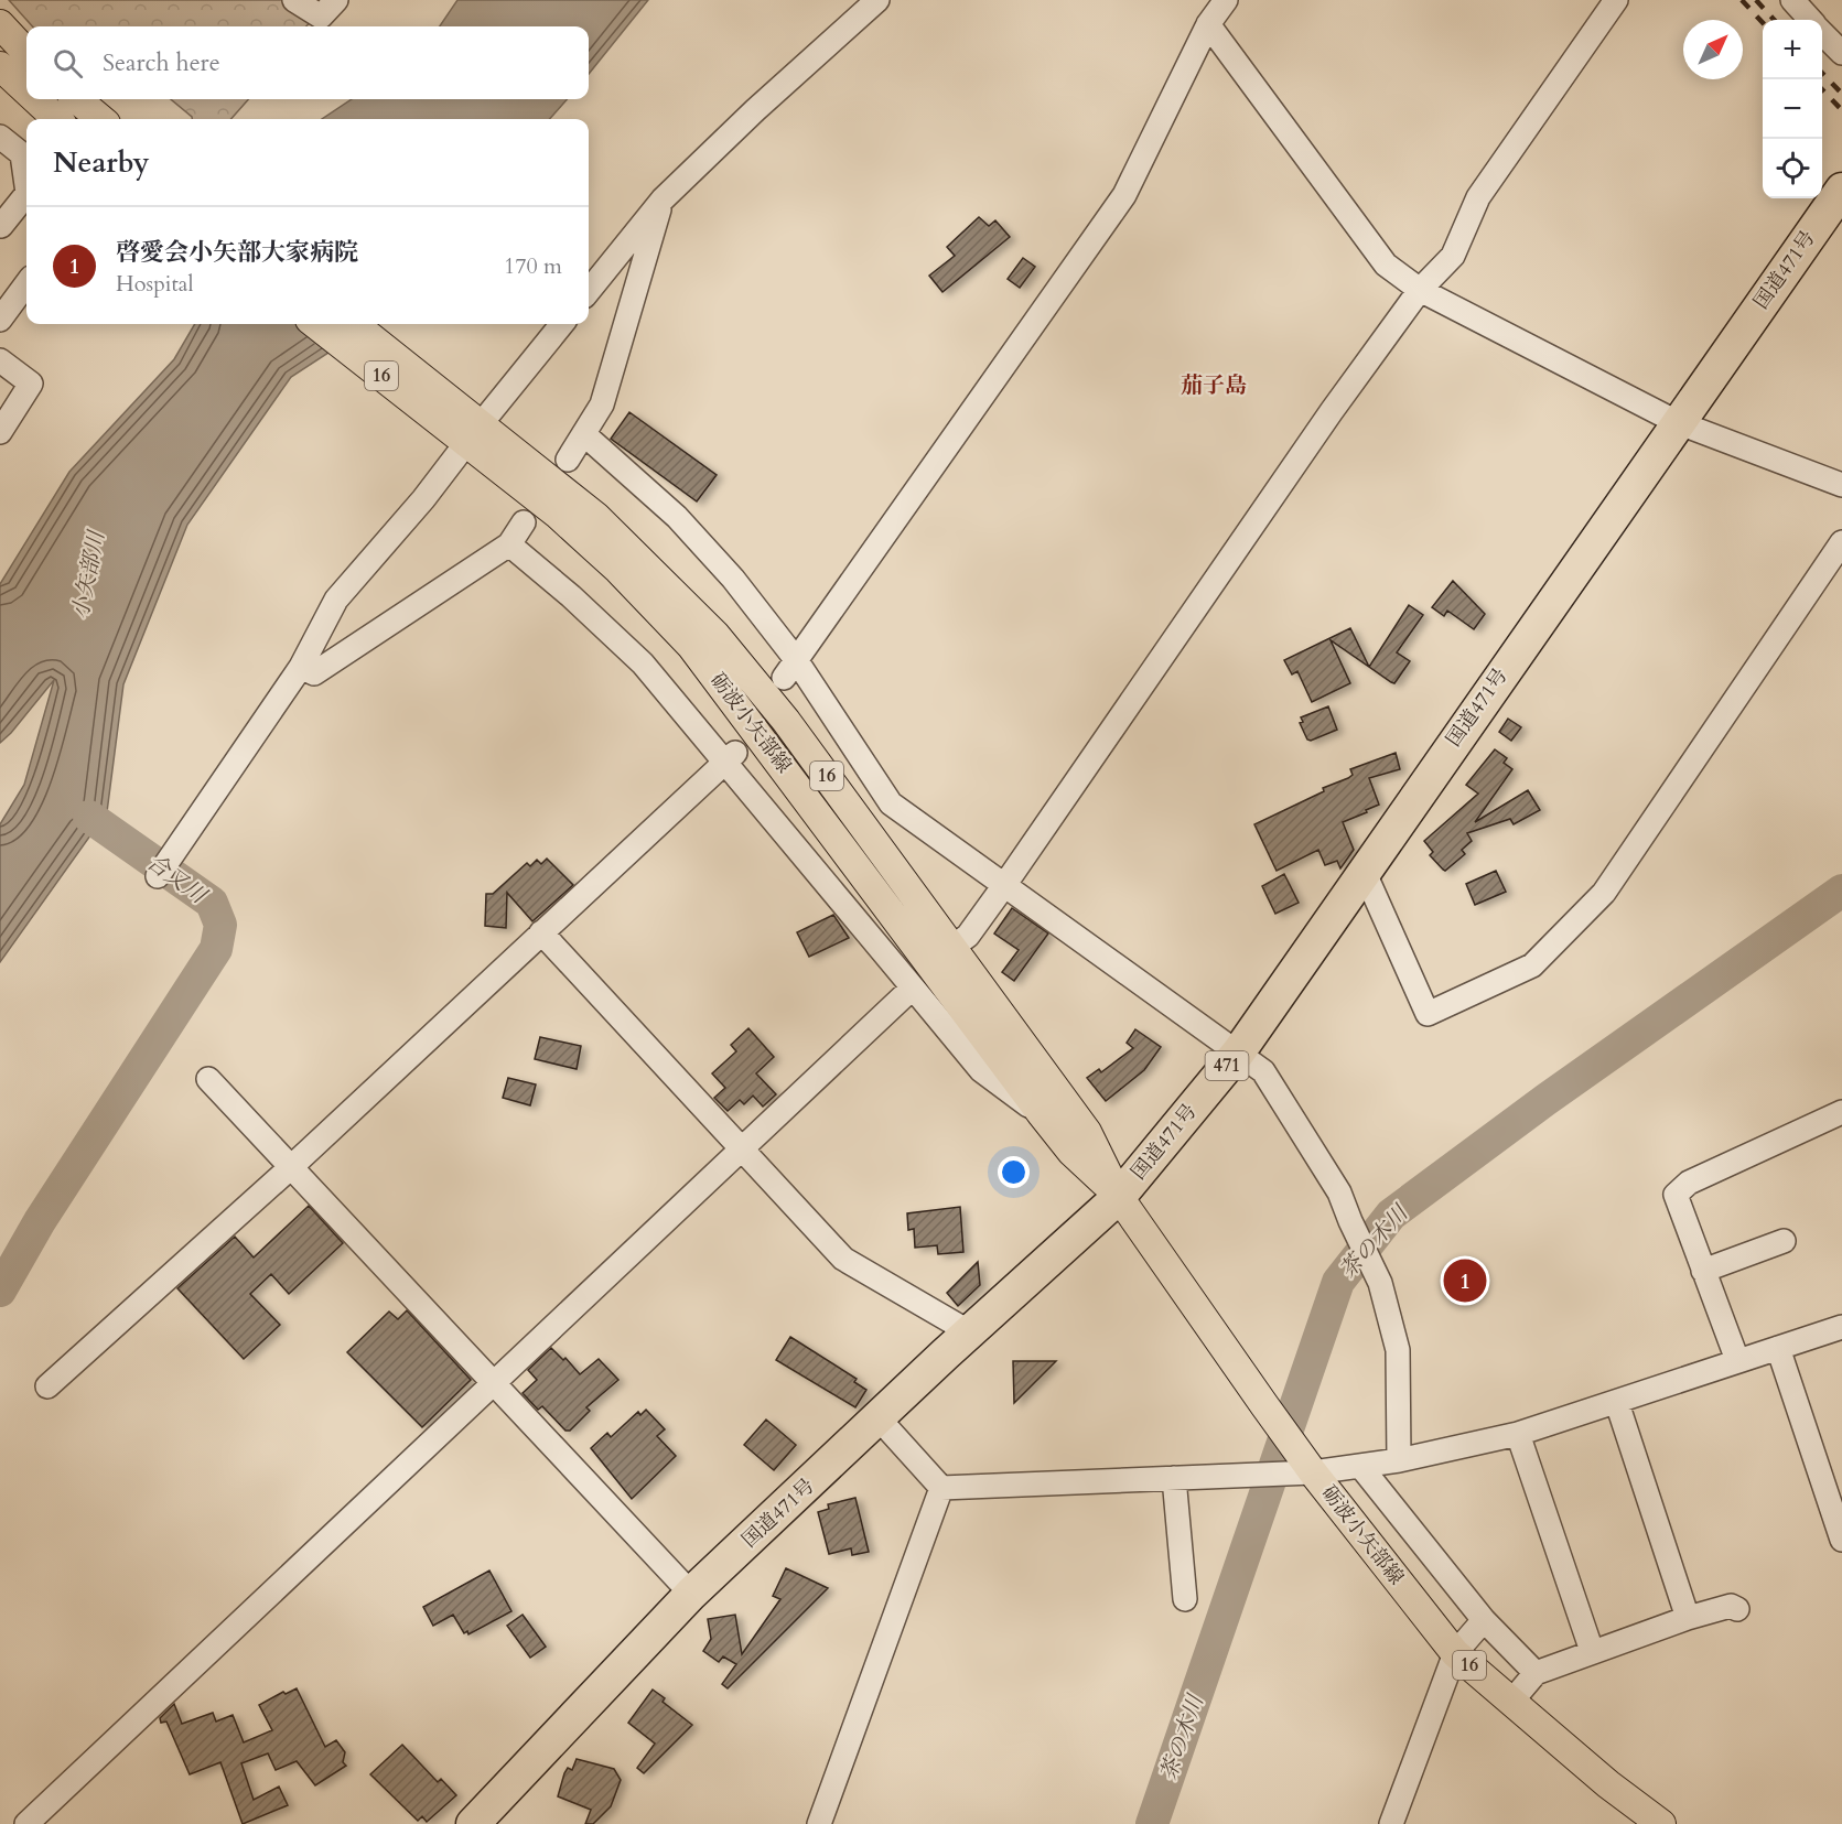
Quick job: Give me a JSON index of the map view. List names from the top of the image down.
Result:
{
  "streets": {
    "highway": ["国道471号", "471"],
    "main road": ["16", "砺波小矢部線"]
  },
  "crossings": [
    ["国道471号", "砺波小矢部線"]
  ],
  "districts": ["茄子島"],
  "water": ["小矢部川", "合又川", "茶の木川"],
  "north": "top right",
  "page": {
    "map_buttons": ["+", "−"],
    "search": "Search here",
    "heading": "Nearby",
    "list": [
      {
        "mark": "1",
        "name": "啓愛会小矢部大家病院",
        "note": "Hospital",
        "value": "170 m"
      }
    ],
    "pins": "1"
  }
}
